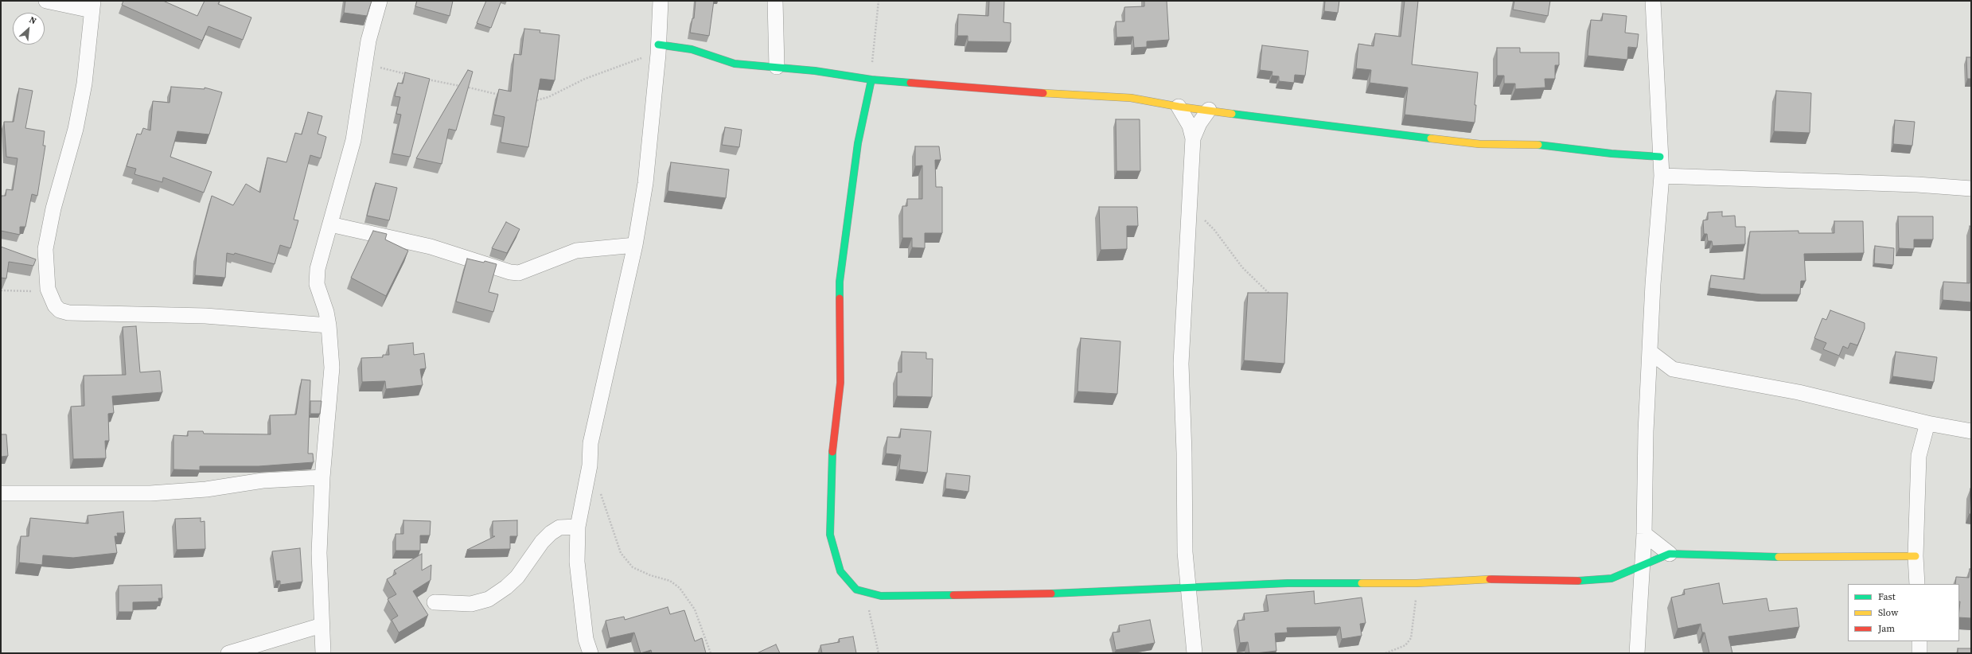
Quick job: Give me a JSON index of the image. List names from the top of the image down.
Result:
{
  "legend": ["Fast", "Slow", "Jam"],
  "north": "top right"
}
